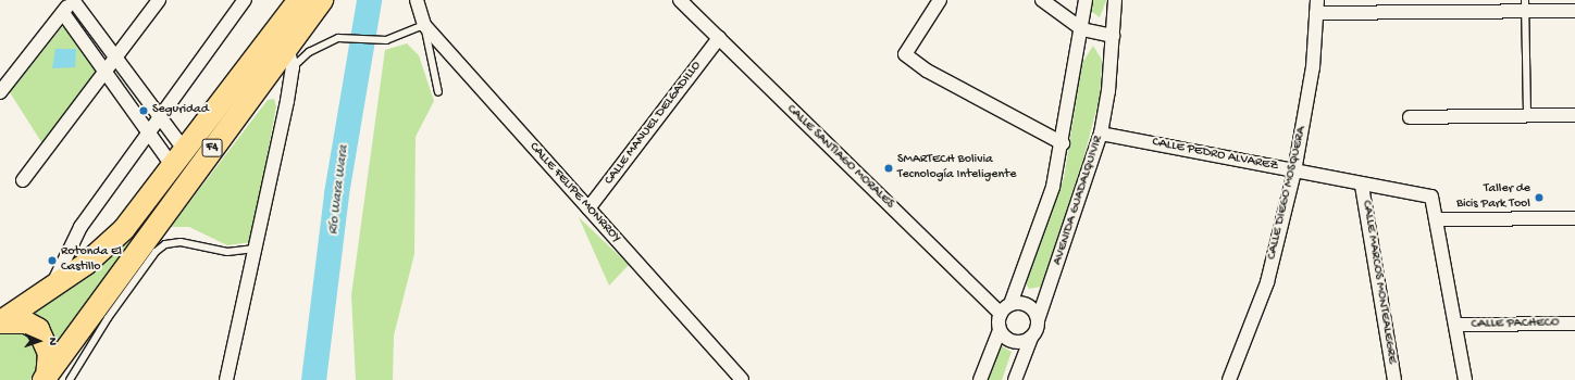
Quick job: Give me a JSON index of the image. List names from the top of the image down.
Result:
{
  "streets": {
    "highway": ["F4"],
    "street": [
      "CALLE MANUEL DELGADILLO",
      "CALLE PEDRO ALVAREZ",
      "CALLE SANTIAGO MORALES",
      "CALLE FELIPE MONRROY",
      "CALLE DIEGO MOSQUERA",
      "AVENIDA GUADALQUIVIR",
      "CALLE MARCOS MONTEALEGRE",
      "CALLE PACHECO"
    ]
  },
  "crossings": [
    ["CALLE MANUEL DELGADILLO", "CALLE SANTIAGO MORALES"],
    ["CALLE MANUEL DELGADILLO", "CALLE FELIPE MONRROY"],
    ["CALLE PEDRO ALVAREZ", "CALLE DIEGO MOSQUERA"],
    ["CALLE PEDRO ALVAREZ", "AVENIDA GUADALQUIVIR"],
    ["CALLE PEDRO ALVAREZ", "CALLE MARCOS MONTEALEGRE"],
    ["CALLE SANTIAGO MORALES", "AVENIDA GUADALQUIVIR"]
  ],
  "water": ["Río Wara Wara"],
  "places": [
    "Seguridad",
    "SMARTECH Bolivia Tecnología Inteligente",
    "Taller de Bicis Park Tool",
    "Rotonda El Castillo"
  ],
  "north": "right"
}
